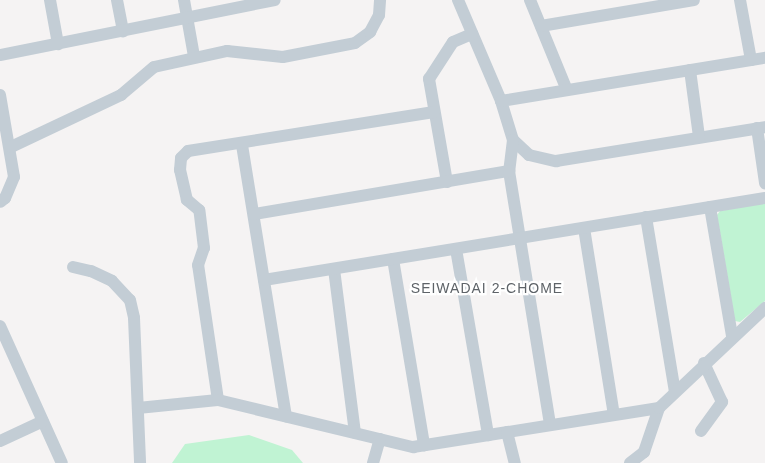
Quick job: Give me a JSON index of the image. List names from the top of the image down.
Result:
{
  "districts": ["SEIWADAI 2-CHOME"]
}
